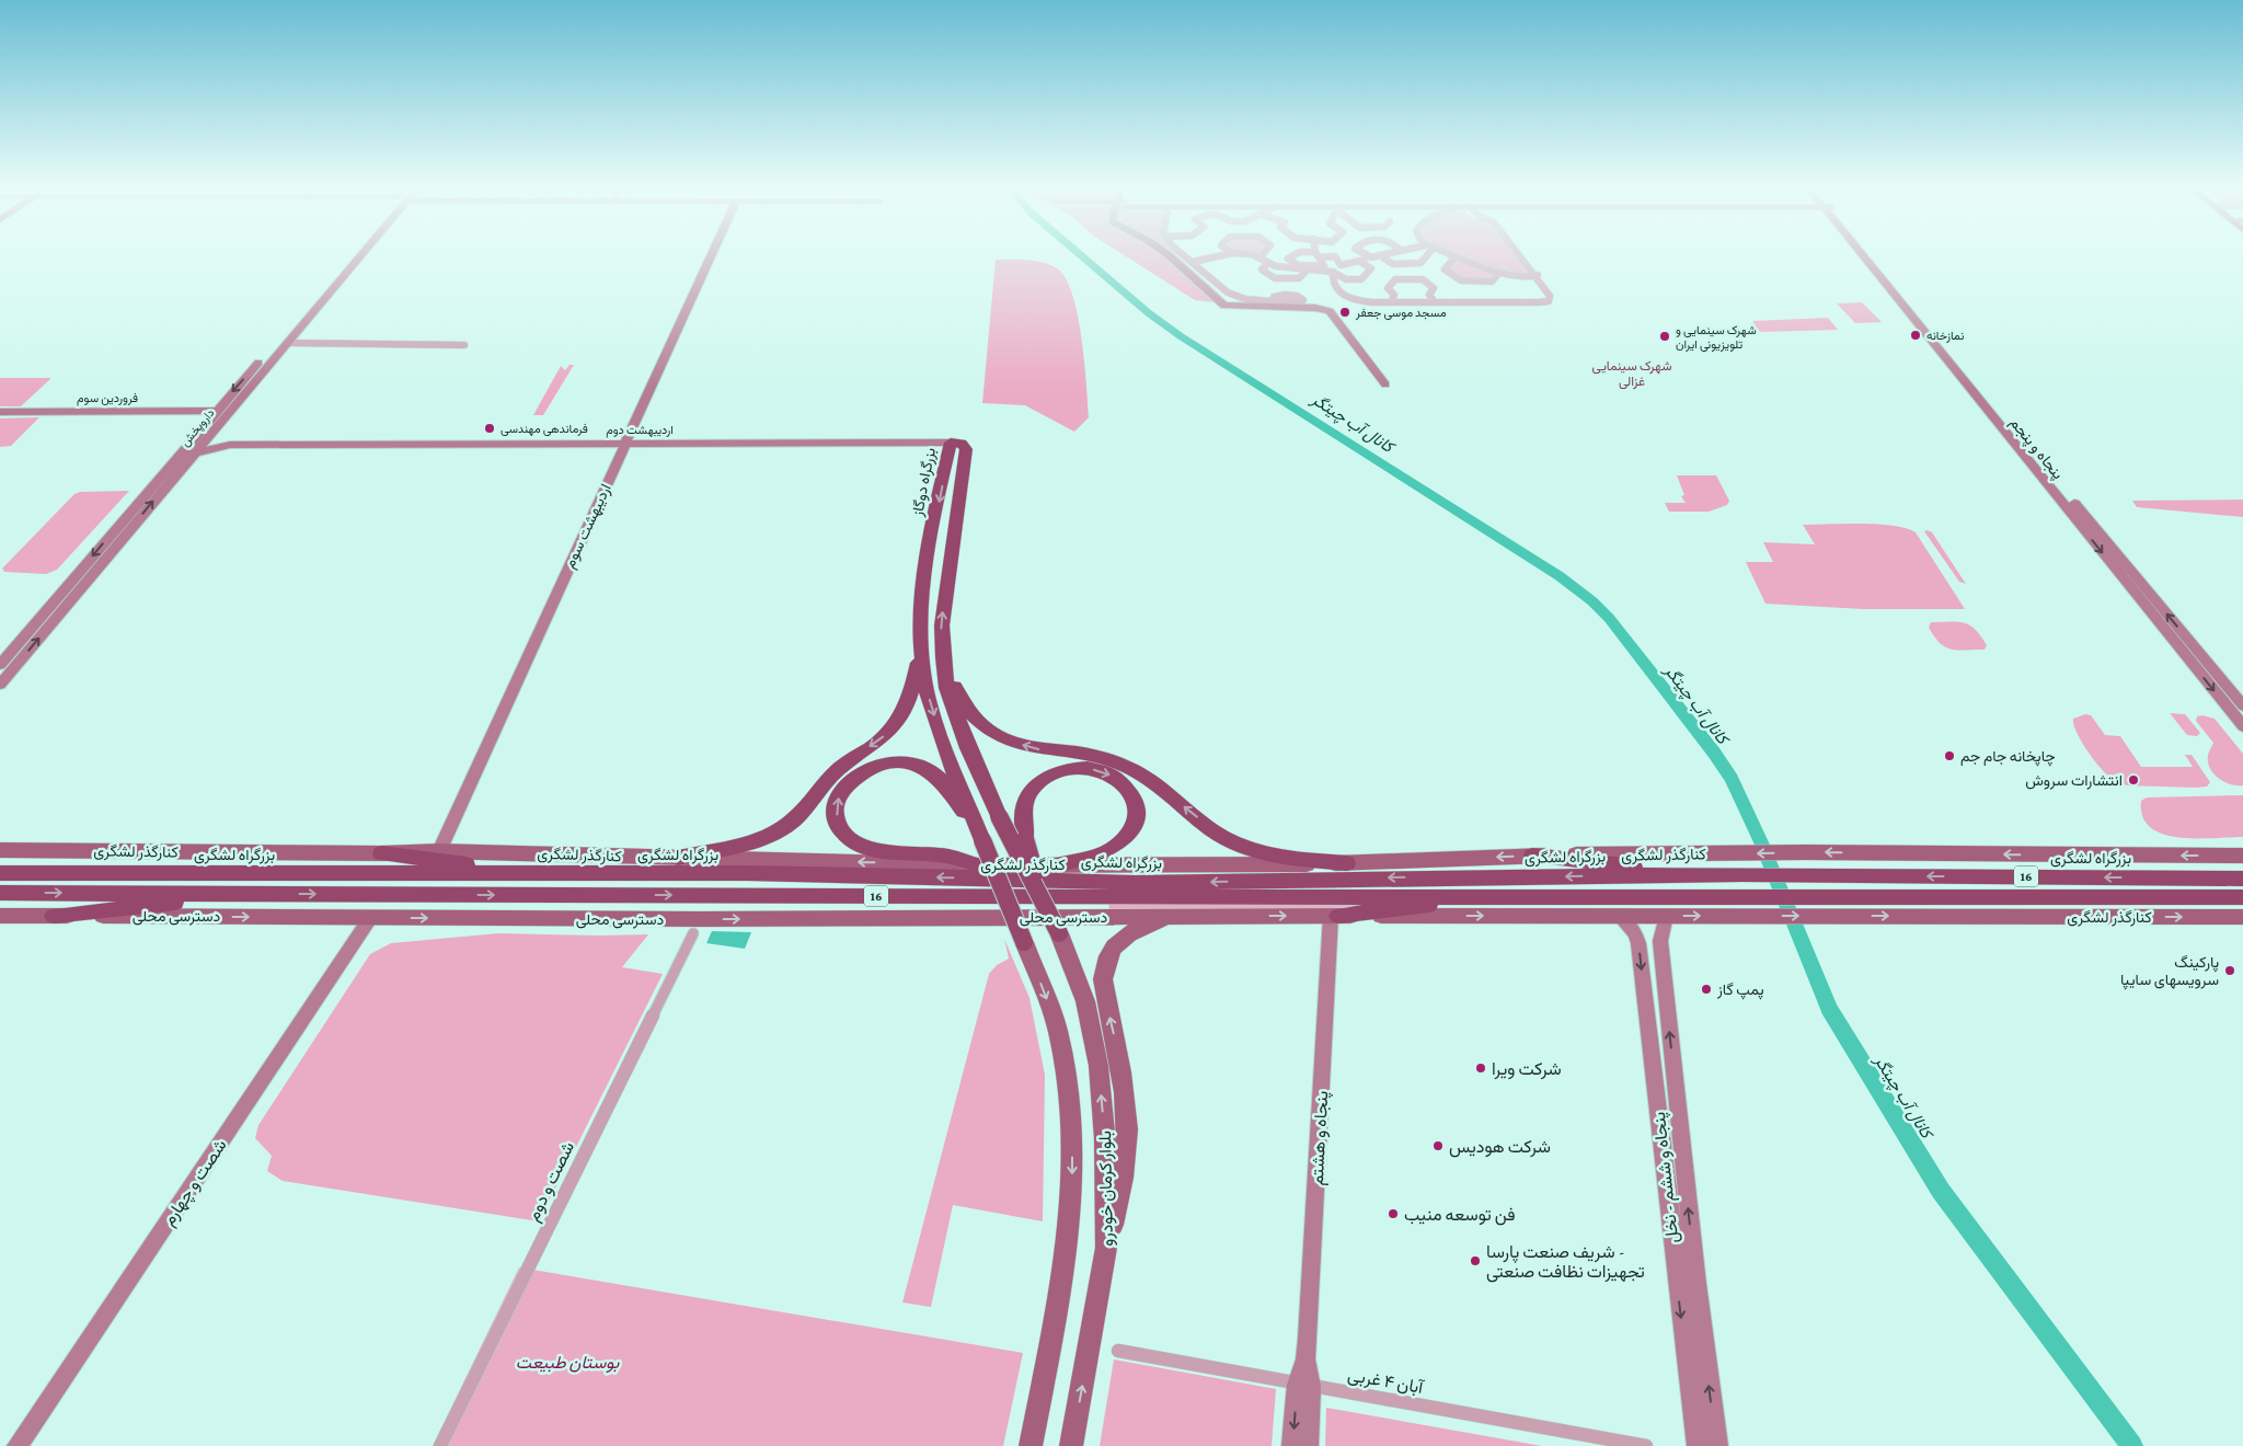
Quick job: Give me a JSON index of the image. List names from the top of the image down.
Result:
{
  "streets": {
    "highway": ["بزرگراه دوگاز", "بزرگراه لشگری", "16"],
    "main road": ["کنارگذر لشگری", "دسترسی محلی", "بلوار کرمان خودرو"],
    "street": [
      "فروردین سوم",
      "داروپخش",
      "اردیبهشت دوم",
      "پنجاه و پنجم",
      "اردیبهشت سوم",
      "پنجاه و هشتم",
      "پنجاه و ششم - نخل",
      "شصت و دوم",
      "شصت و چهارم",
      "آبان ۴ غربی"
    ]
  },
  "crossings": [
    ["فروردین سوم", "داروپخش"],
    ["داروپخش", "اردیبهشت دوم"],
    ["اردیبهشت دوم", "بزرگراه دوگاز"],
    ["اردیبهشت دوم", "اردیبهشت سوم"],
    ["بزرگراه دوگاز", "بلوار کرمان خودرو"],
    ["اردیبهشت سوم", "کنارگذر لشگری"],
    ["کنارگذر لشگری", "دسترسی محلی"],
    ["کنارگذر لشگری", "پنجاه و هشتم"],
    ["کنارگذر لشگری", "پنجاه و ششم - نخل"],
    ["دسترسی محلی", "شصت و چهارم"],
    ["پنجاه و هشتم", "آبان ۴ غربی"]
  ],
  "one_way": ["دسترسی محلی"],
  "districts": ["شهرک سینمایی غزالی"],
  "water": ["کانال آب چیتگر"],
  "parks": ["بوستان طبیعت"],
  "places": [
    "مسجد موسی جعفر",
    "نمازخانه",
    "شهرک سینمایی و تلویزیونی ایران",
    "فرماندهی مهندسی",
    "چاپخانه جام جم",
    "انتشارات سروش",
    "پارکینگ سرویسهای سایپا",
    "پمپ گاز",
    "شرکت ویرا",
    "شرکت هودیس",
    "فن توسعه منیب",
    "شریف صنعت پارسا - تجهیزات نظافت صنعتی"
  ]
}
